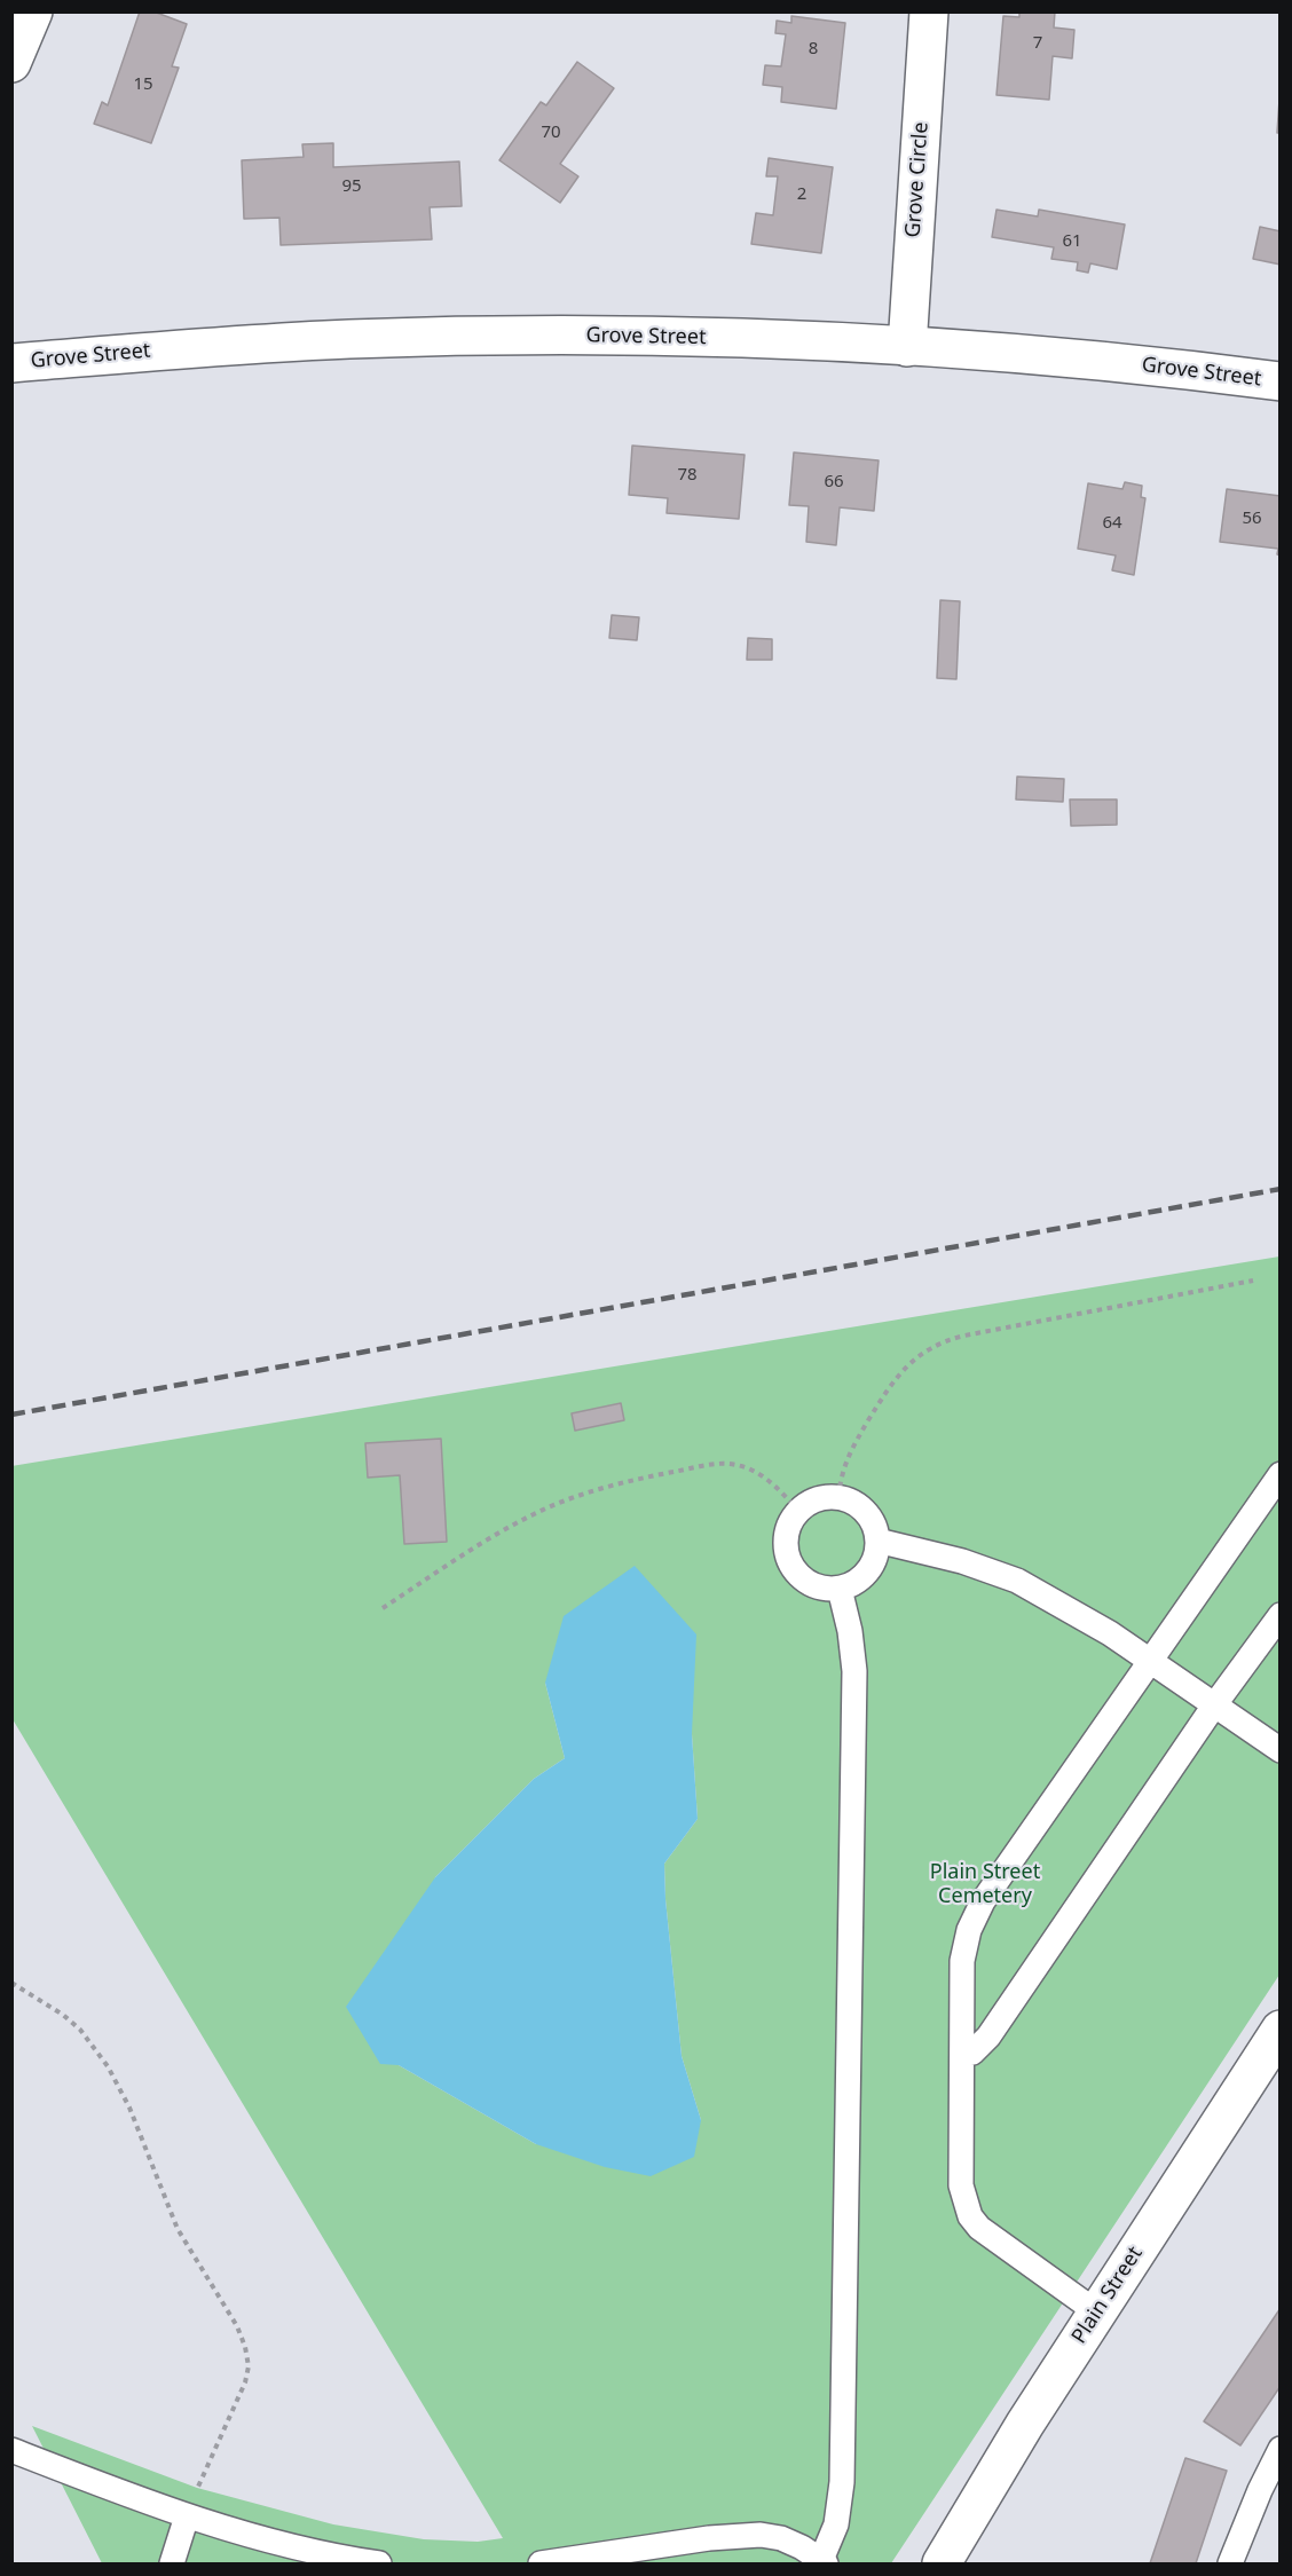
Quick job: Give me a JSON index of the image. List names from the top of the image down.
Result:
{
  "streets": {
    "main road": ["Grove Circle", "Grove Street", "Plain Street"]
  },
  "crossings": [
    ["Grove Circle", "Grove Street"]
  ],
  "parks": ["Plain Street Cemetery"],
  "house_numbers": [
    "7",
    "8",
    "15",
    "70",
    "95",
    "2",
    "61",
    "78",
    "66",
    "56",
    "64"
  ]
}
